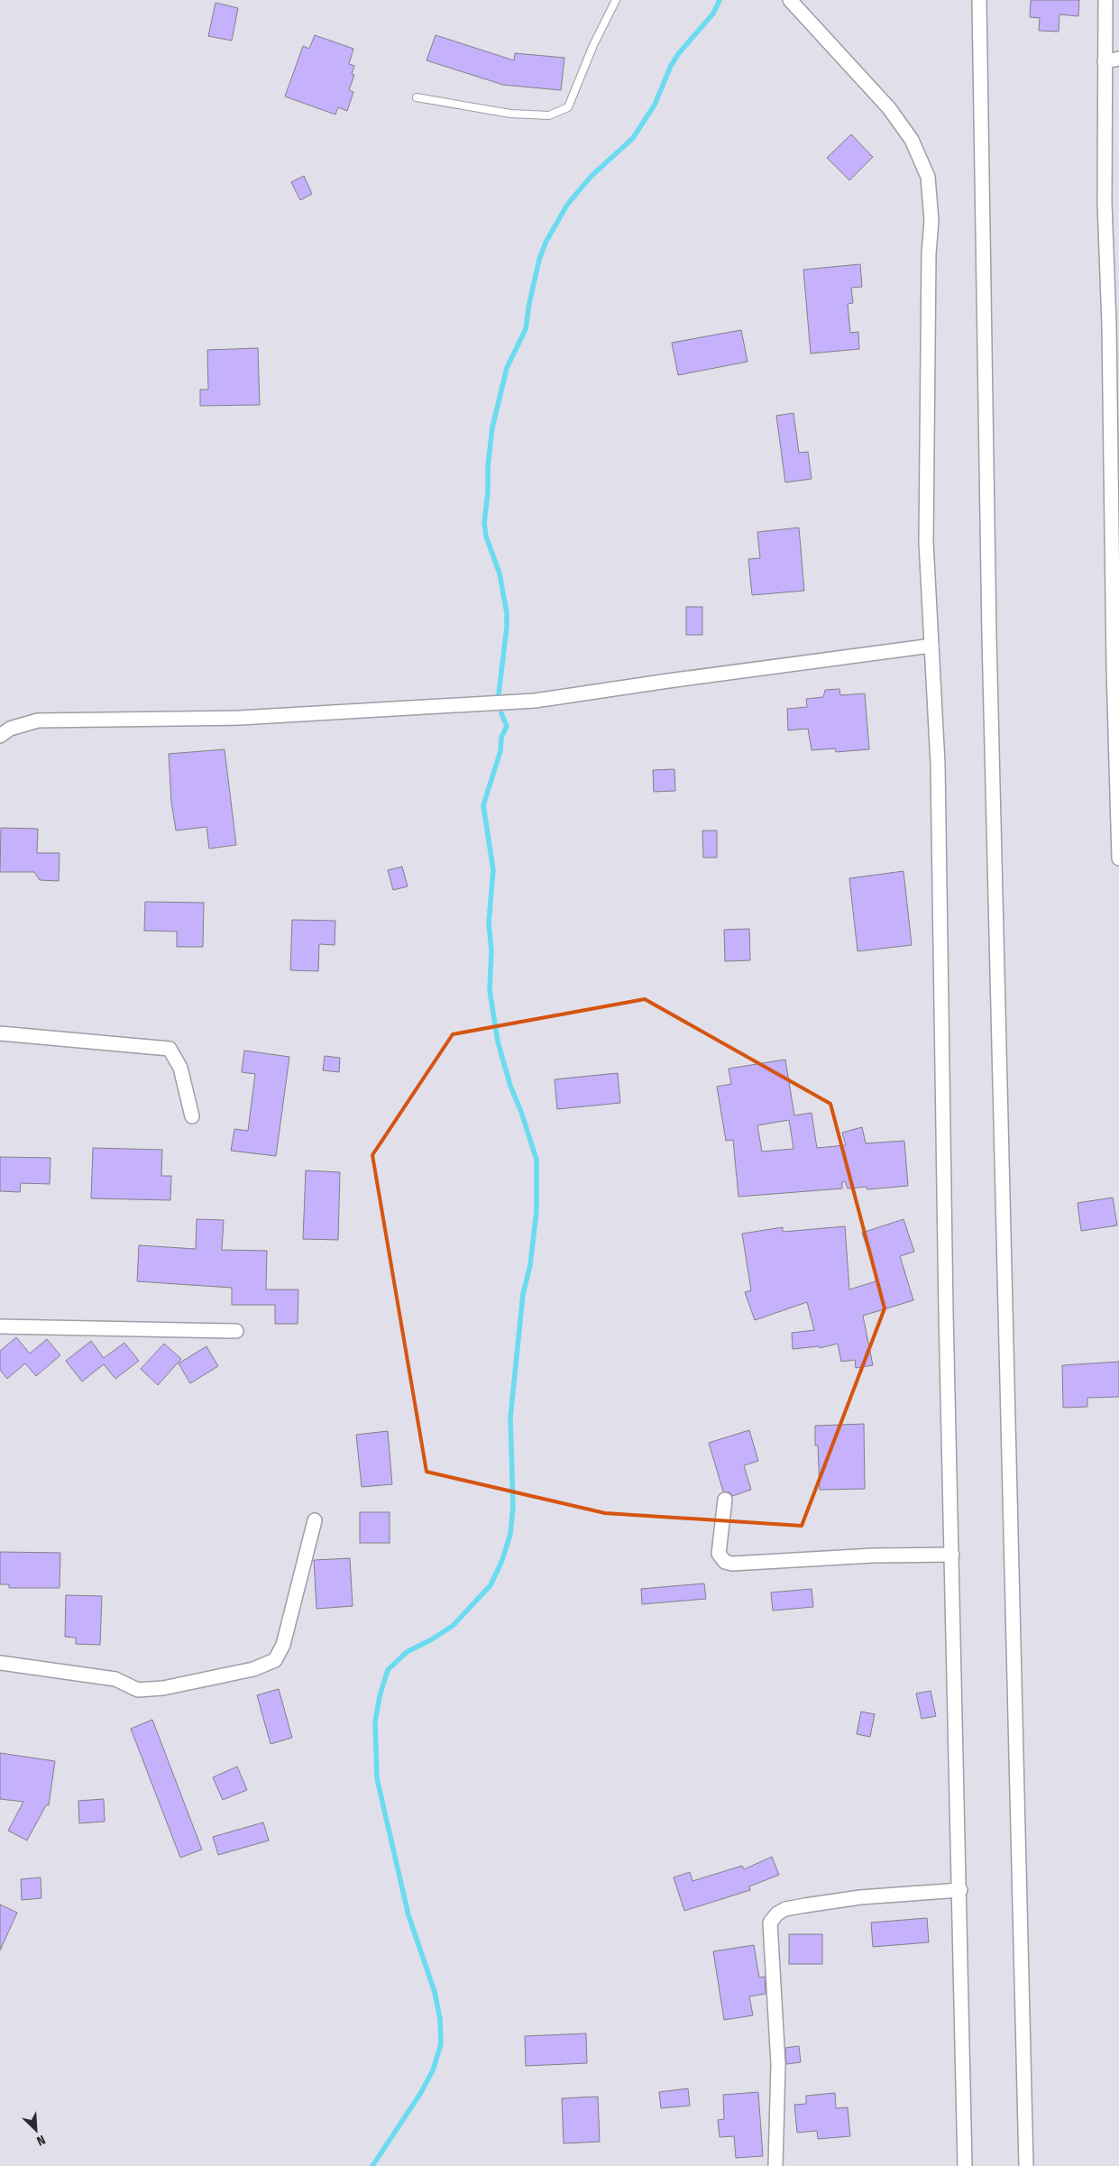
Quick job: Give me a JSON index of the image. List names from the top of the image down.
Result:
{
  "north": "bottom right"
}
